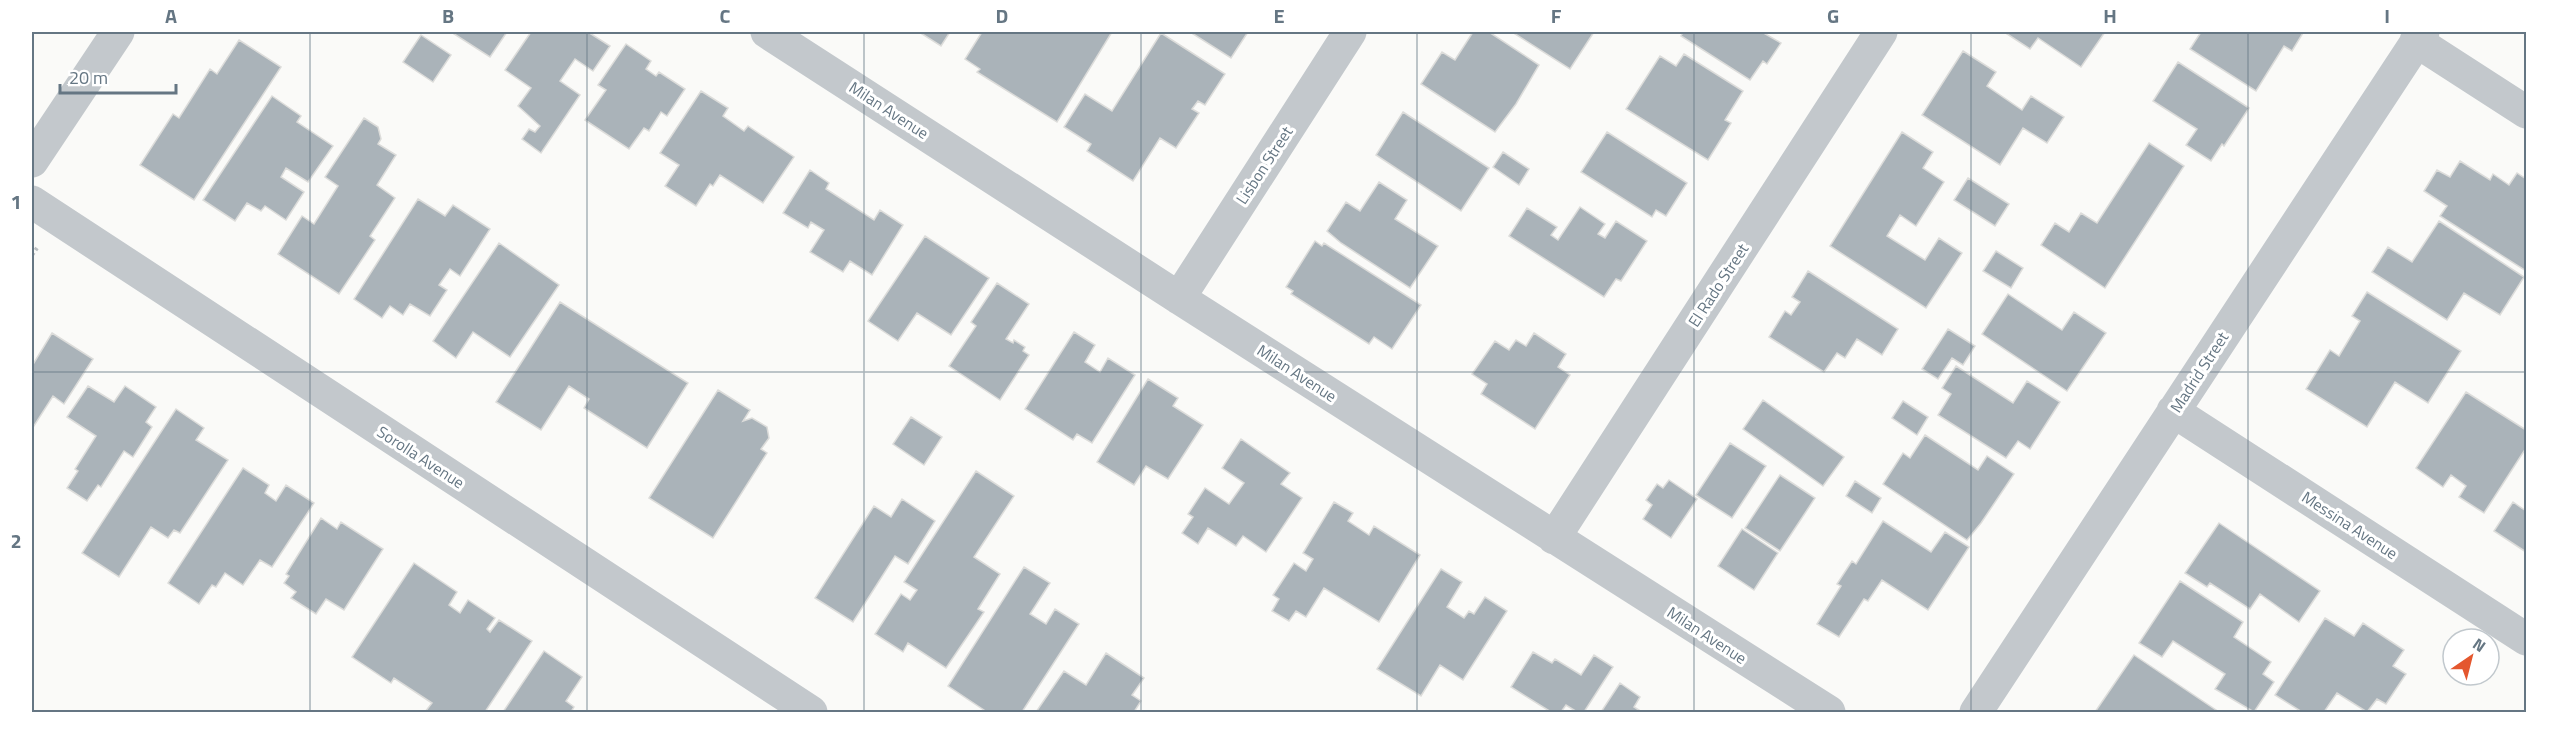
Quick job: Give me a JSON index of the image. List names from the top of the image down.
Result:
{
  "streets": {
    "street": [
      "Milan Avenue",
      "Lisbon Street",
      "El Rado Street",
      "Madrid Street",
      "Sorolla Avenue",
      "Messina Avenue"
    ]
  },
  "crossings": [
    ["Milan Avenue", "Lisbon Street"],
    ["Milan Avenue", "El Rado Street"],
    ["Madrid Street", "Messina Avenue"]
  ],
  "scale_bar": "20 m",
  "north": "top right",
  "grid": {
    "columns": [
      "A",
      "B",
      "C",
      "D",
      "E",
      "F",
      "G",
      "H",
      "I"
    ],
    "rows": ["1", "2"]
  }
}
